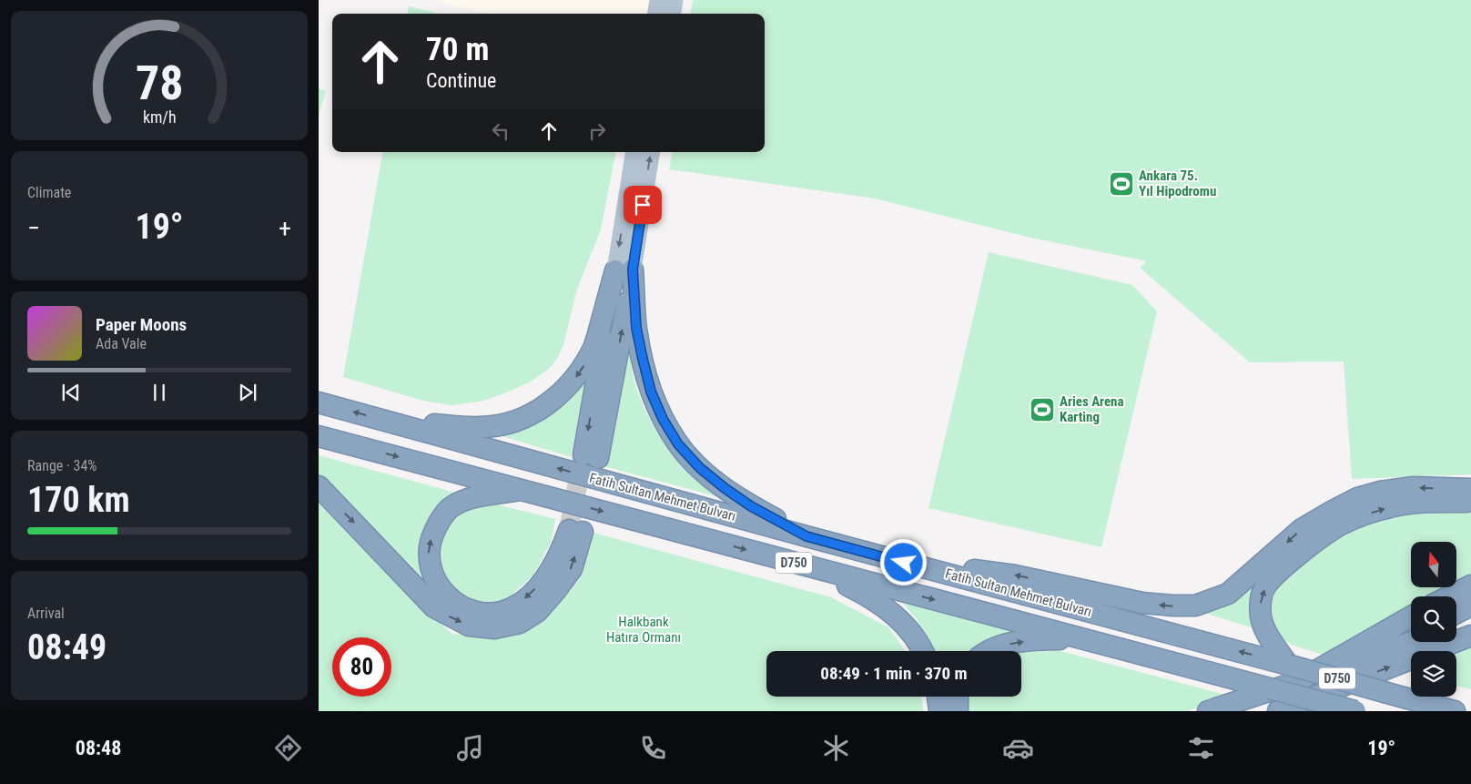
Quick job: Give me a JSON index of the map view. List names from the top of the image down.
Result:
{
  "streets": {
    "highway": ["Fatih Sultan Mehmet Bulvarı", "D750"]
  },
  "parks": ["Halkbank Hatıra Ormanı"],
  "places": {
    "sports": ["Ankara 75. Yıl Hipodromu", "Aries Arena Karting"]
  },
  "north": "top",
  "page": {
    "turn": ["70 m", "Continue"],
    "tile": [
      "Climate",
      ["Range · 34%", "170 km"],
      ["Arrival", "08:49"]
    ],
    "heat": ["−", "19°", "+"],
    "song": ["Paper Moons", "Ada Vale"],
    "limit": "80",
    "trip": "08:49 · 1 min · 370 m",
    "tabs": ["08:48", "19°"],
    "gauge": ["78", "km/h"]
  }
}
